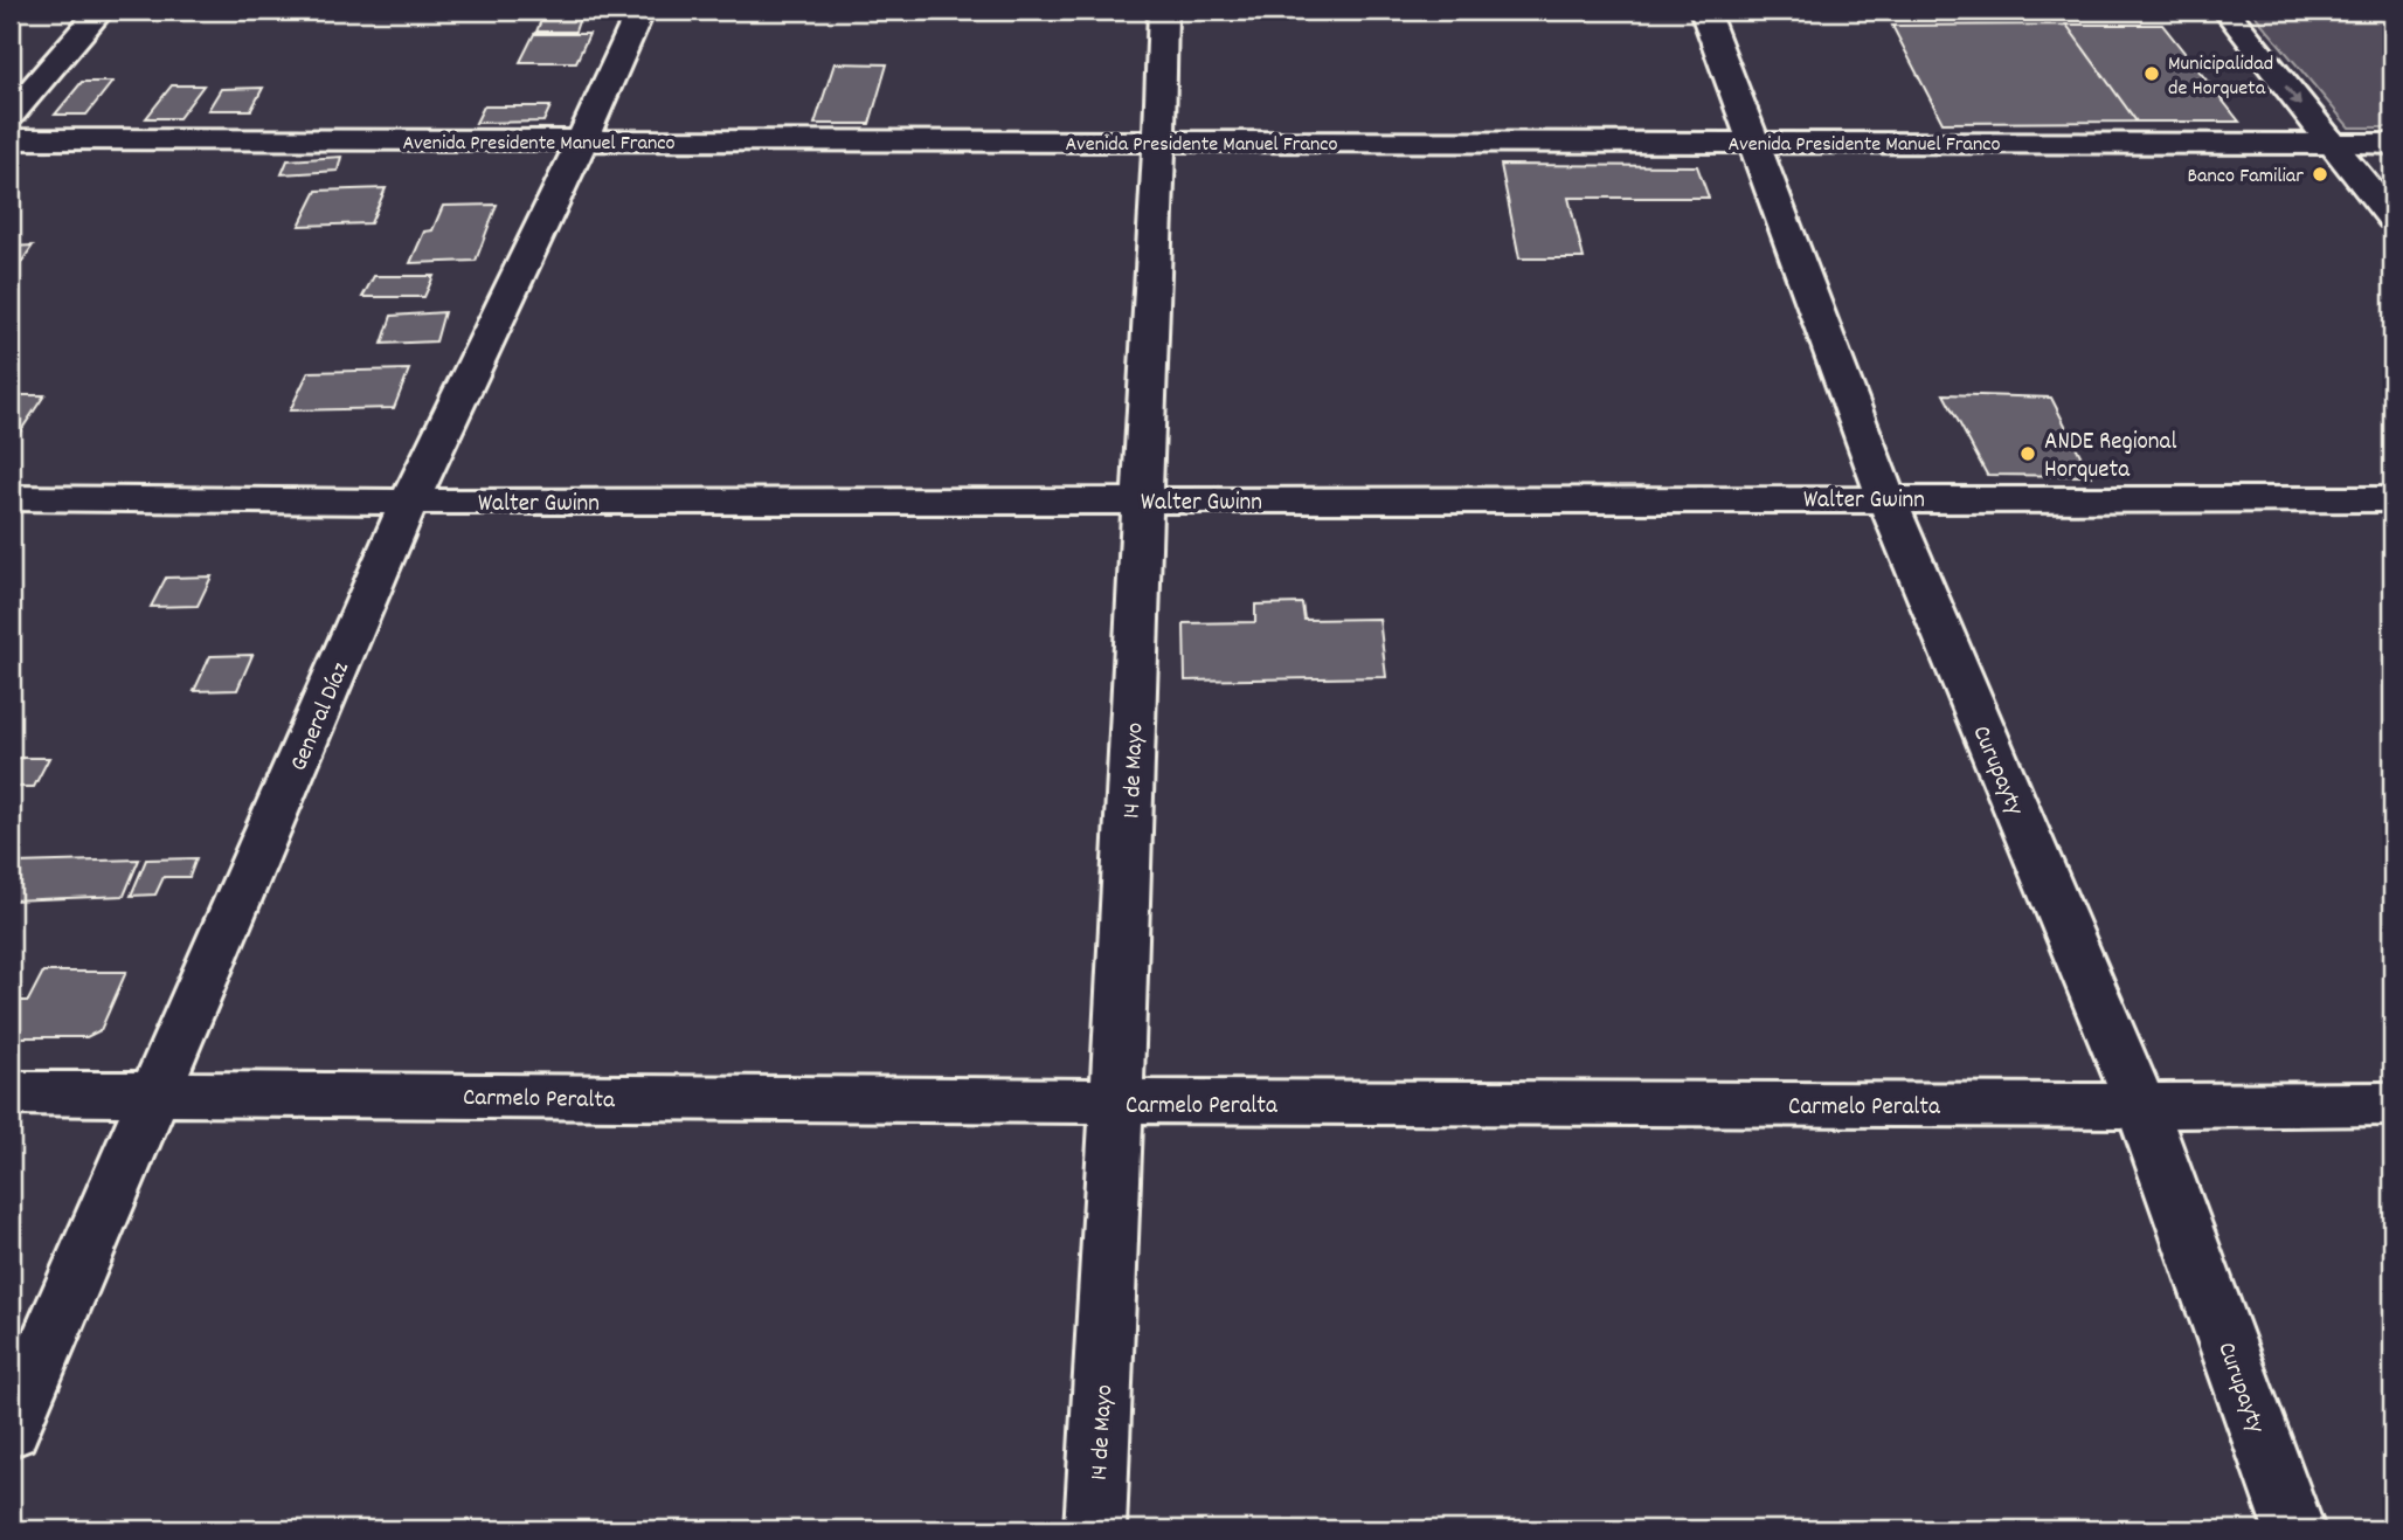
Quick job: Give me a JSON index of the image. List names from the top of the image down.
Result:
{
  "streets": {
    "street": [
      "Avenida Presidente Manuel Franco",
      "Walter Gwinn",
      "General Díaz",
      "Curupayty",
      "14 de Mayo",
      "Carmelo Peralta"
    ]
  },
  "crossings": [
    ["Avenida Presidente Manuel Franco", "General Díaz"],
    ["Avenida Presidente Manuel Franco", "Curupayty"],
    ["Avenida Presidente Manuel Franco", "14 de Mayo"],
    ["Walter Gwinn", "General Díaz"],
    ["Walter Gwinn", "Curupayty"],
    ["Walter Gwinn", "14 de Mayo"],
    ["General Díaz", "Carmelo Peralta"],
    ["Curupayty", "Carmelo Peralta"],
    ["14 de Mayo", "Carmelo Peralta"]
  ],
  "places": ["Municipalidad de Horqueta", "Banco Familiar", "ANDE Regional Horqueta"]
}
